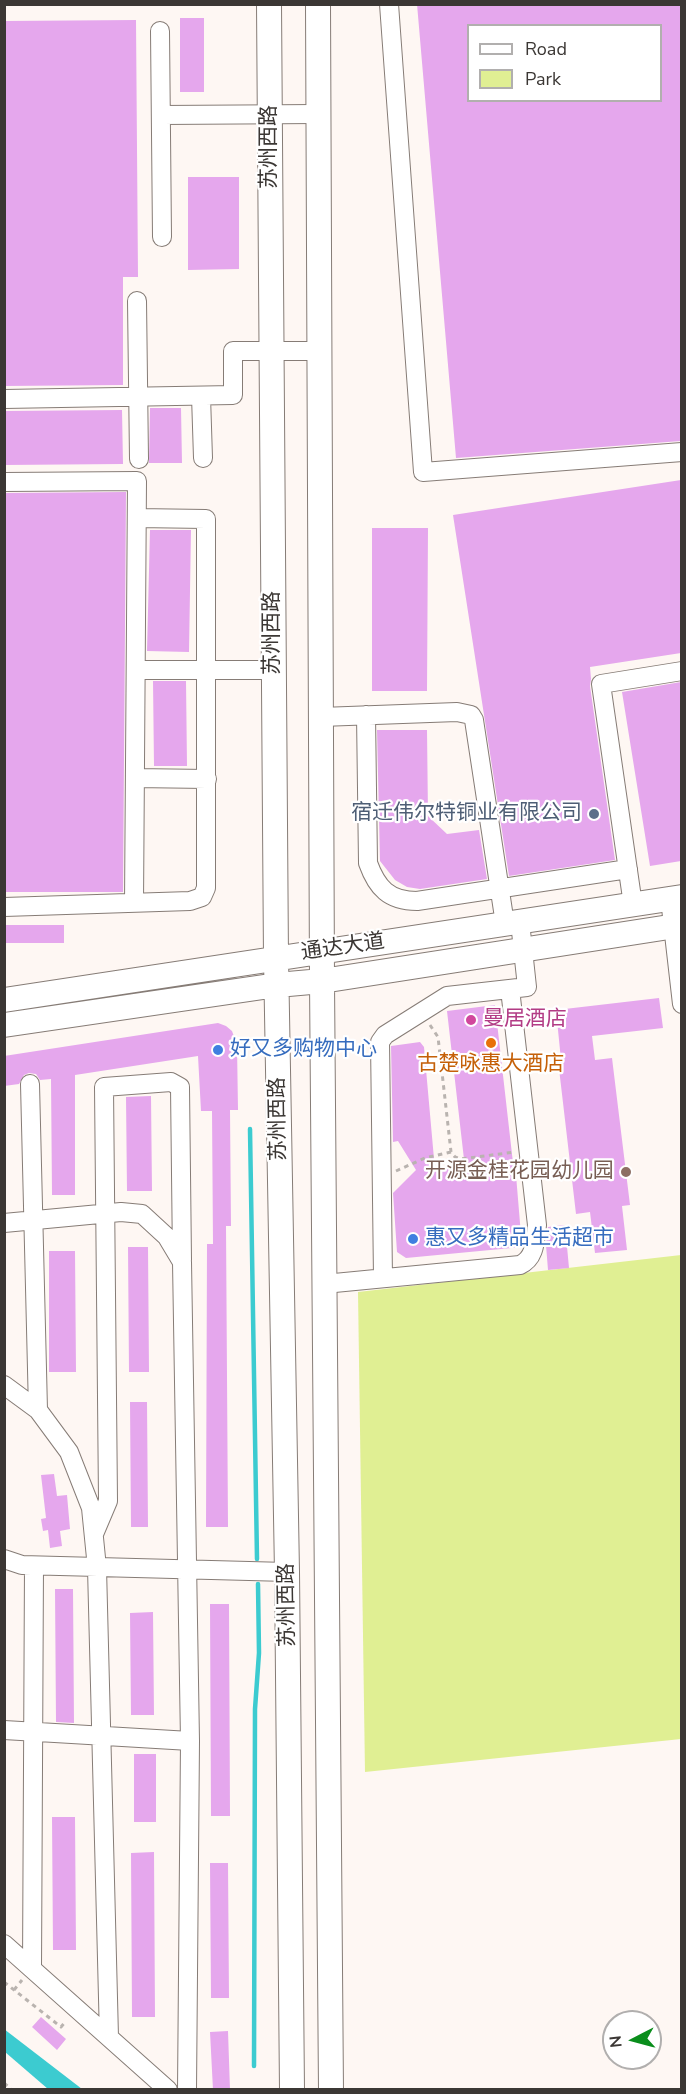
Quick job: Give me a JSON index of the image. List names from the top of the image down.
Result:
{
  "streets": {
    "main road": ["苏州西路", "通达大道"]
  },
  "crossings": [
    ["苏州西路", "通达大道"]
  ],
  "places": [
    "宿迁伟尔特铜业有限公司",
    "曼居酒店",
    "古楚咏惠大酒店",
    "好又多购物中心",
    "开源金桂花园幼儿园",
    "惠又多精品生活超市"
  ],
  "legend": ["Road", "Park"],
  "north": "left"
}
